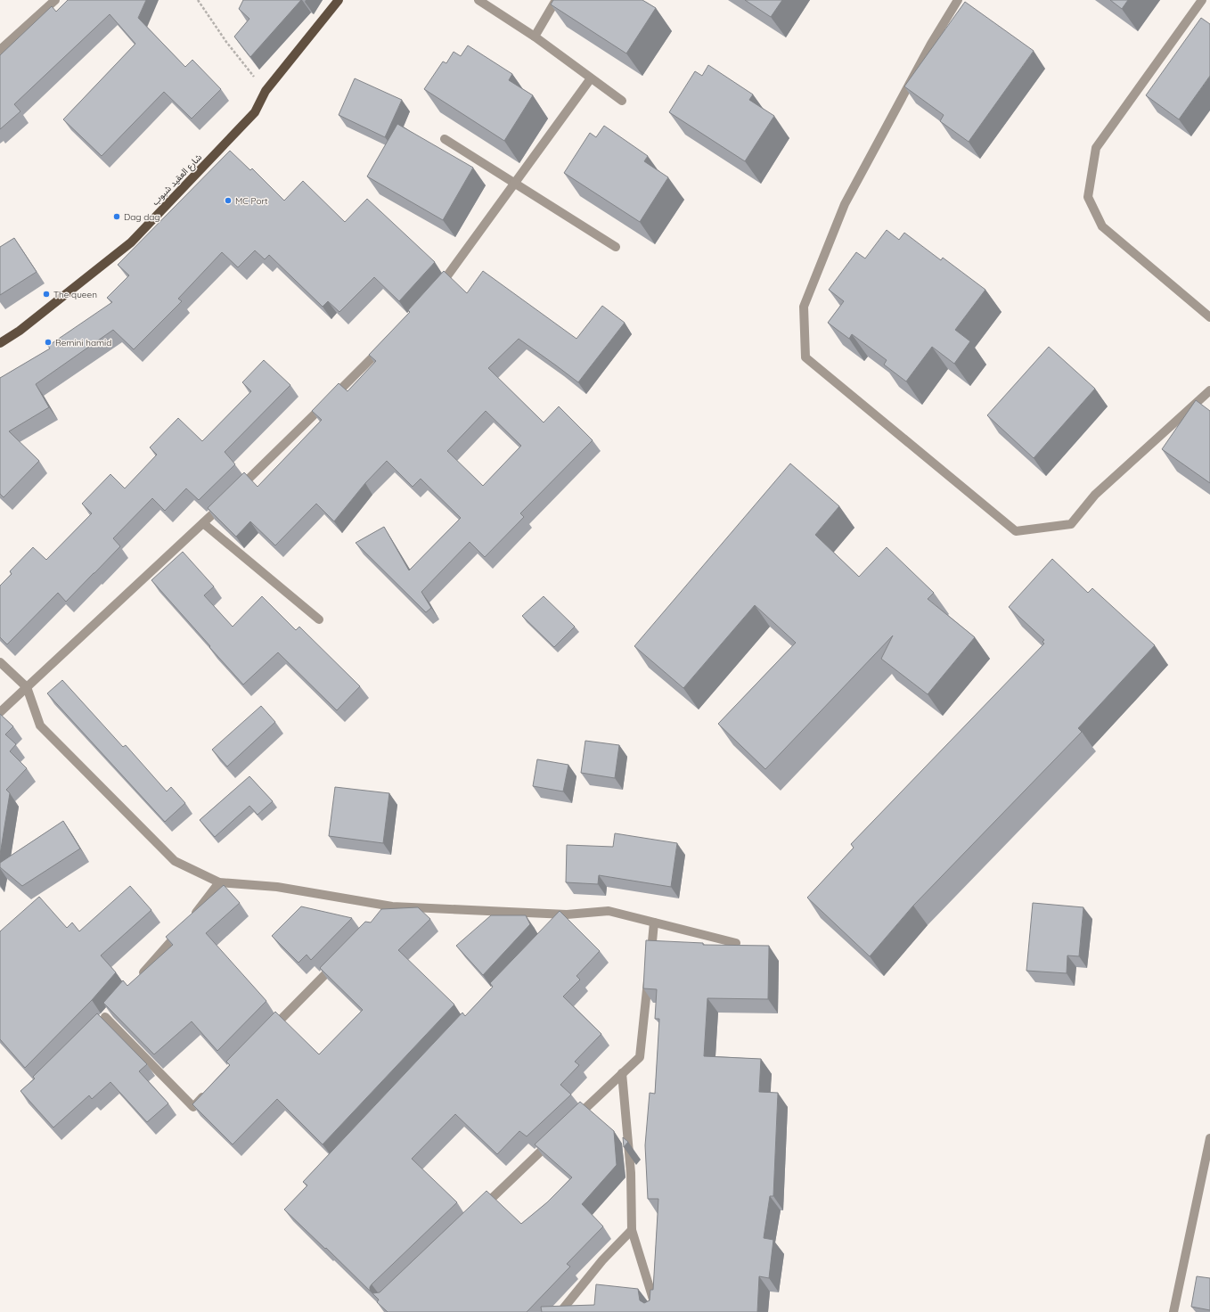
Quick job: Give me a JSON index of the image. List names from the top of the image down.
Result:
{
  "streets": {
    "main road": ["شارع العقيد شبوب"]
  },
  "places": [
    "MC Port",
    "Dag dag",
    "The queen",
    "Remini hamid"
  ]
}
